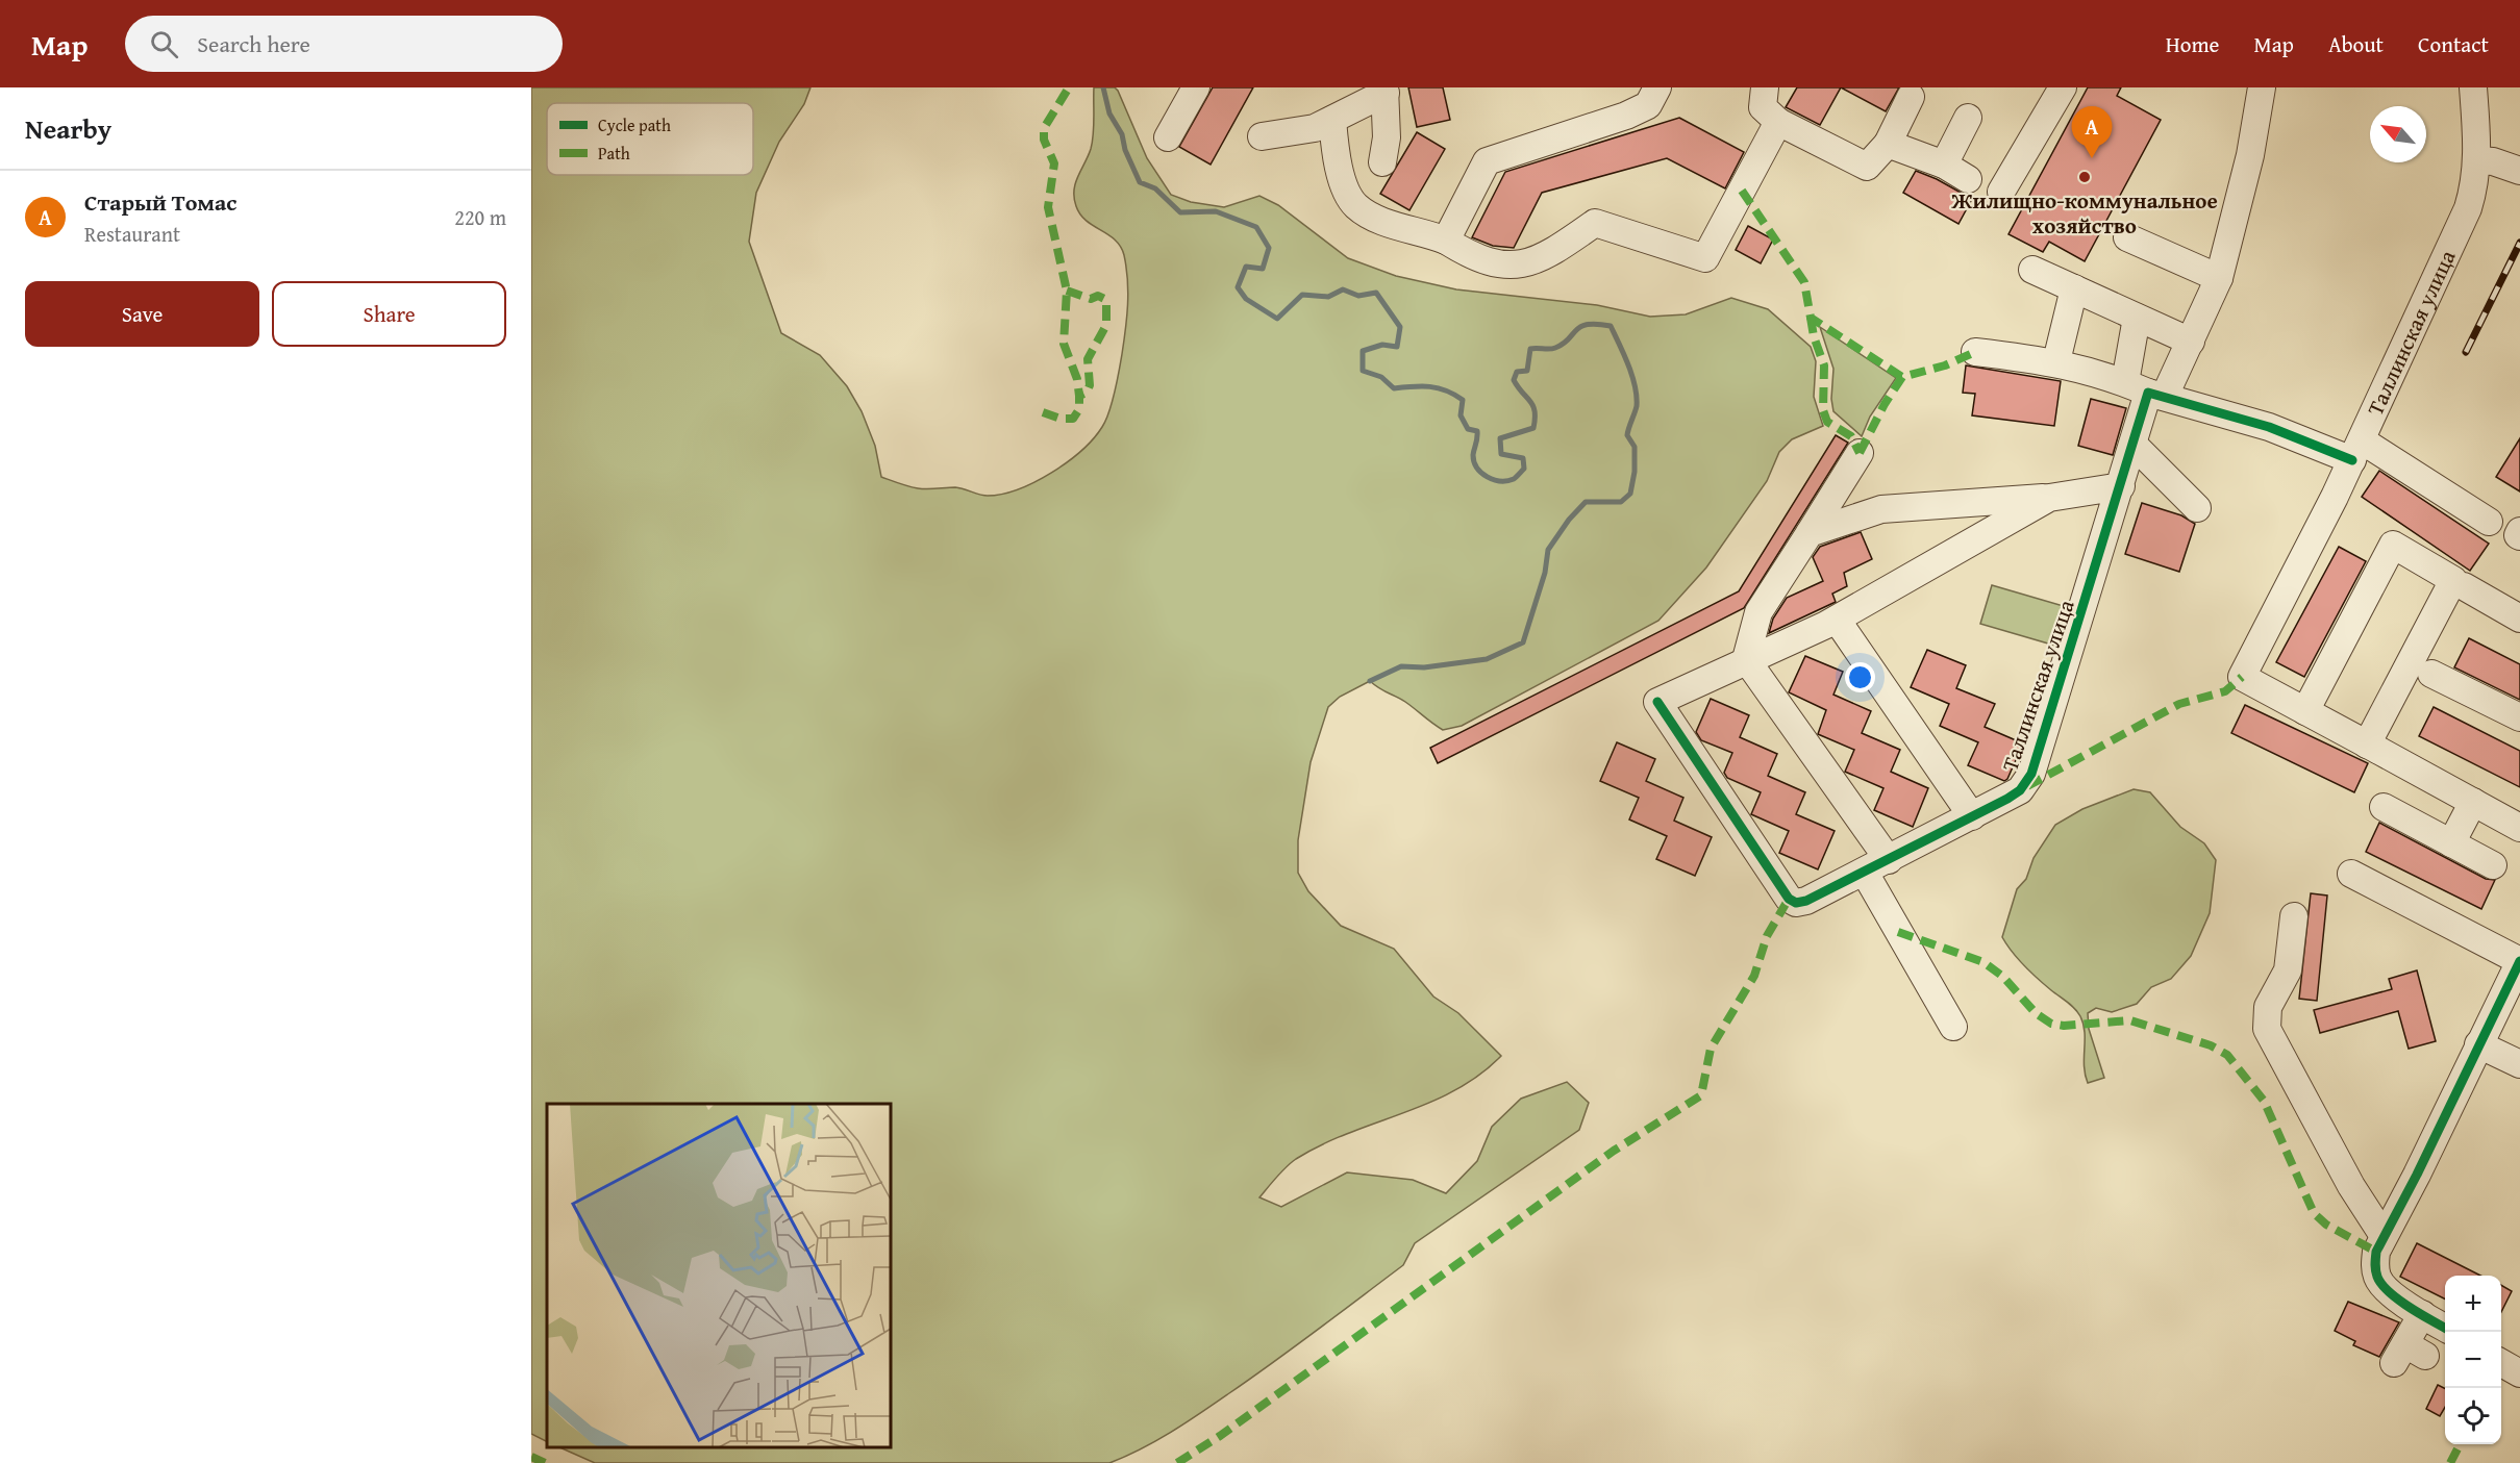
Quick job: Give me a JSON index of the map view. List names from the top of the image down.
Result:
{
  "streets": {
    "street": ["Таллинская улица"]
  },
  "places": ["Жилищно-коммунальное хозяйство"],
  "legend": ["Cycle path", "Path"],
  "north": "top left",
  "page": {
    "header": "Map",
    "search": "Search here",
    "nav": [
      "Home",
      "Map",
      "About",
      "Contact"
    ],
    "heading": "Nearby",
    "pins": "A",
    "list": [
      {
        "mark": "A",
        "name": "Старый Томас",
        "note": "Restaurant",
        "value": "220 m"
      }
    ],
    "buttons": ["Save", "Share"],
    "map_buttons": ["+", "−"]
  }
}
